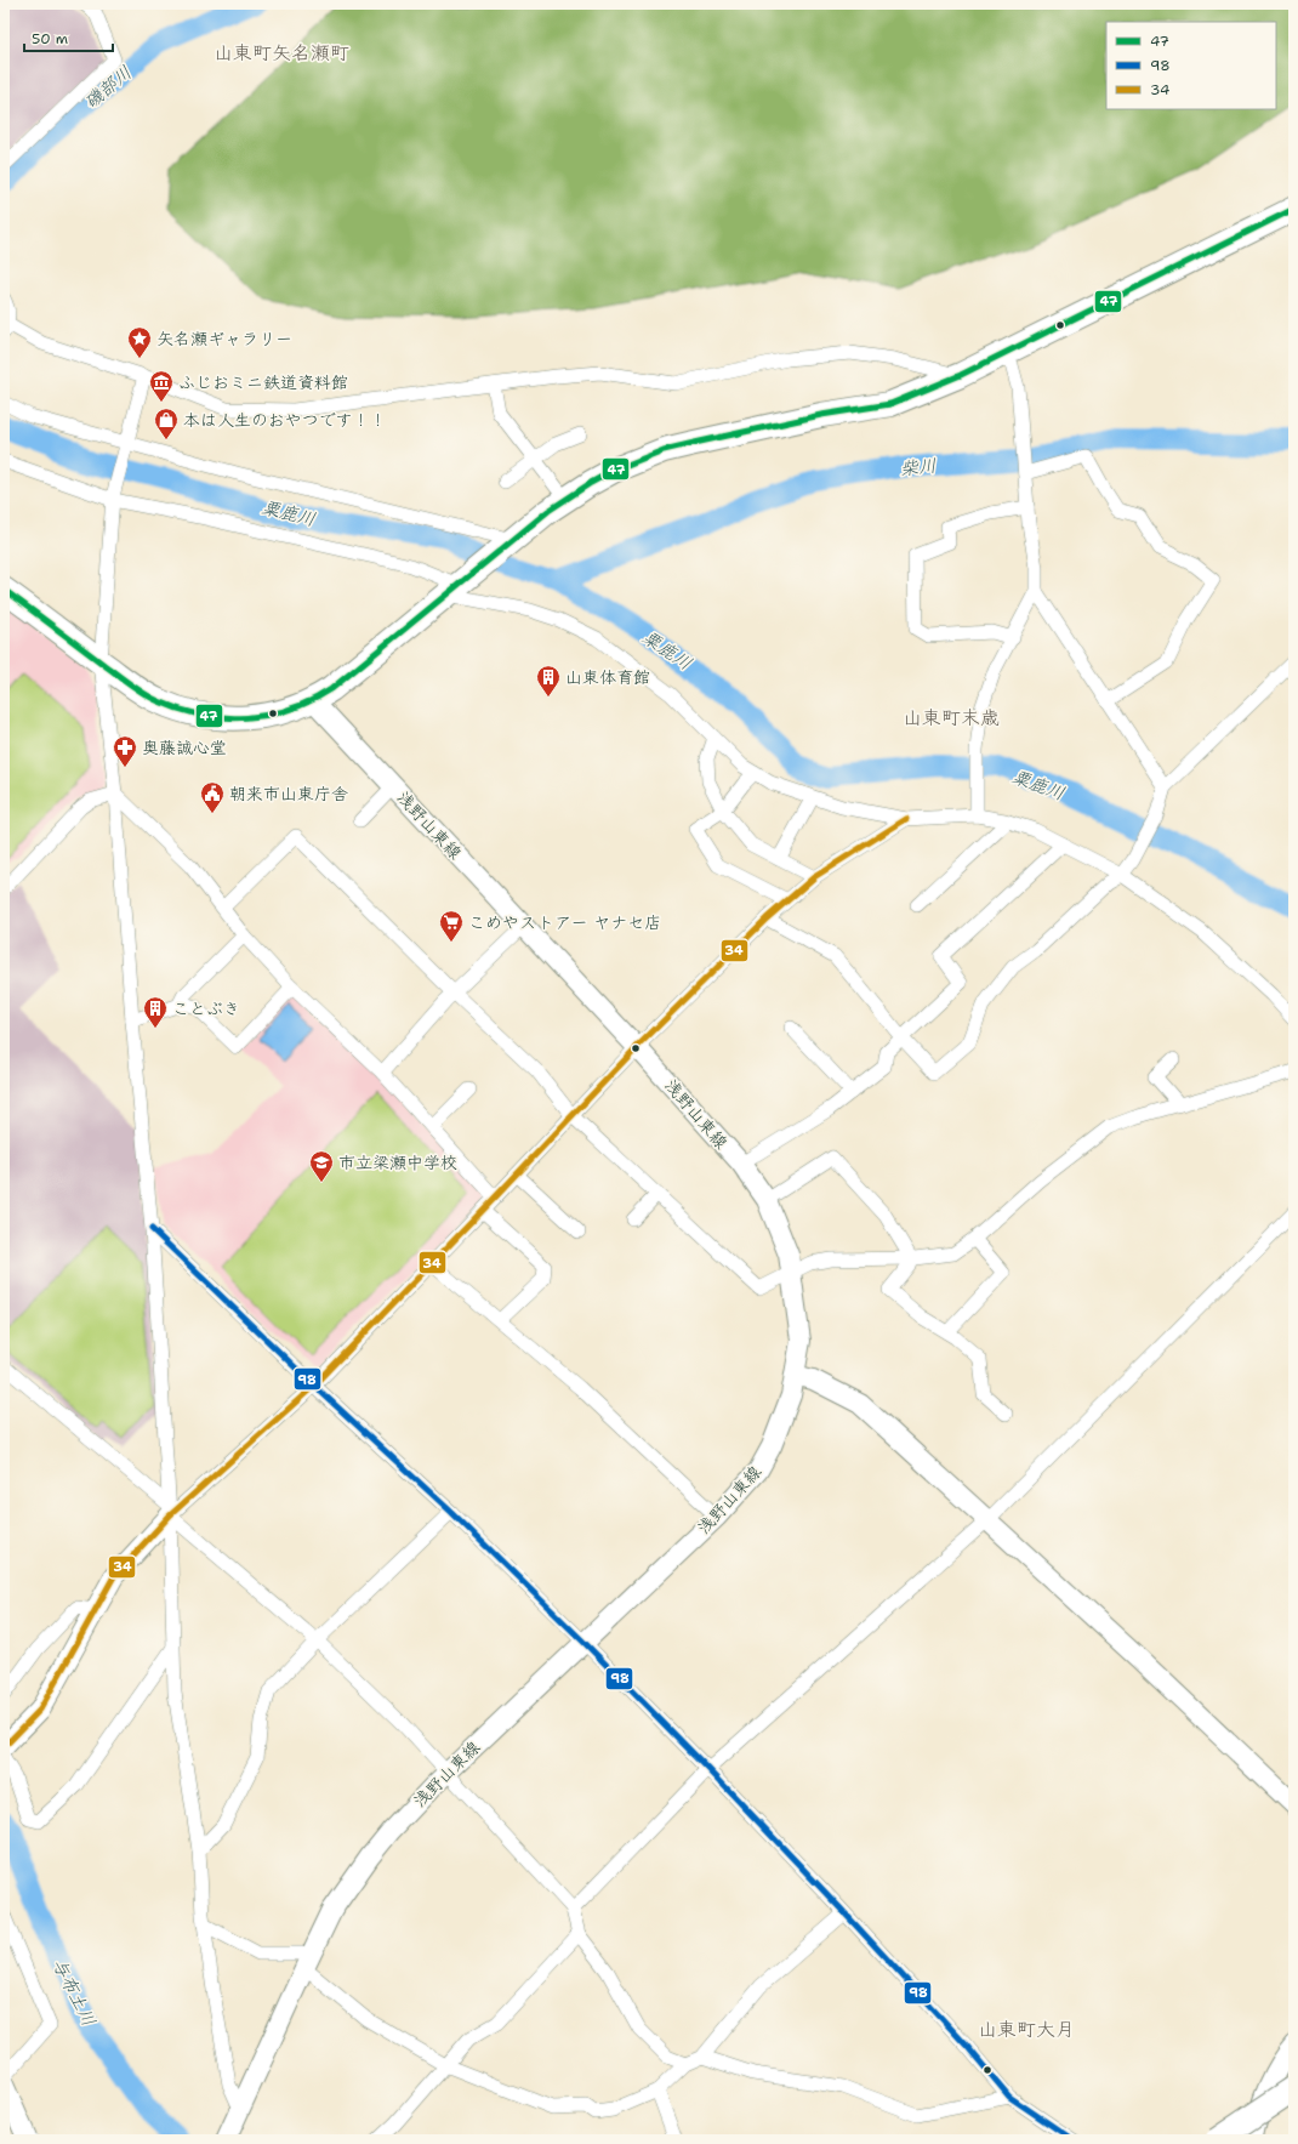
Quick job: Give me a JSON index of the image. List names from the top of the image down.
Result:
{
  "streets": {
    "main road": ["浅野山東線"]
  },
  "districts": ["山東町矢名瀬町", "山東町末歳", "山東町大月"],
  "water": [
    "磯部川",
    "柴川",
    "粟鹿川",
    "与布土川"
  ],
  "places": {
    "place": ["矢名瀬ギャラリー"],
    "museum": ["ふじおミニ鉄道資料館"],
    "shop": ["本は人生のおやつです！！"],
    "building": ["山東体育館", "ことぶき"],
    "pharmacy": ["奥藤誠心堂"],
    "public building": ["朝来市山東庁舎"],
    "supermarket": ["こめやストアー ヤナセ店"],
    "school or university": ["市立梁瀬中学校"]
  },
  "lines": ["transit line 47", "transit line 34", "transit line 98"],
  "legend": ["47", "98", "34"],
  "scale_bar": "50 m"
}
